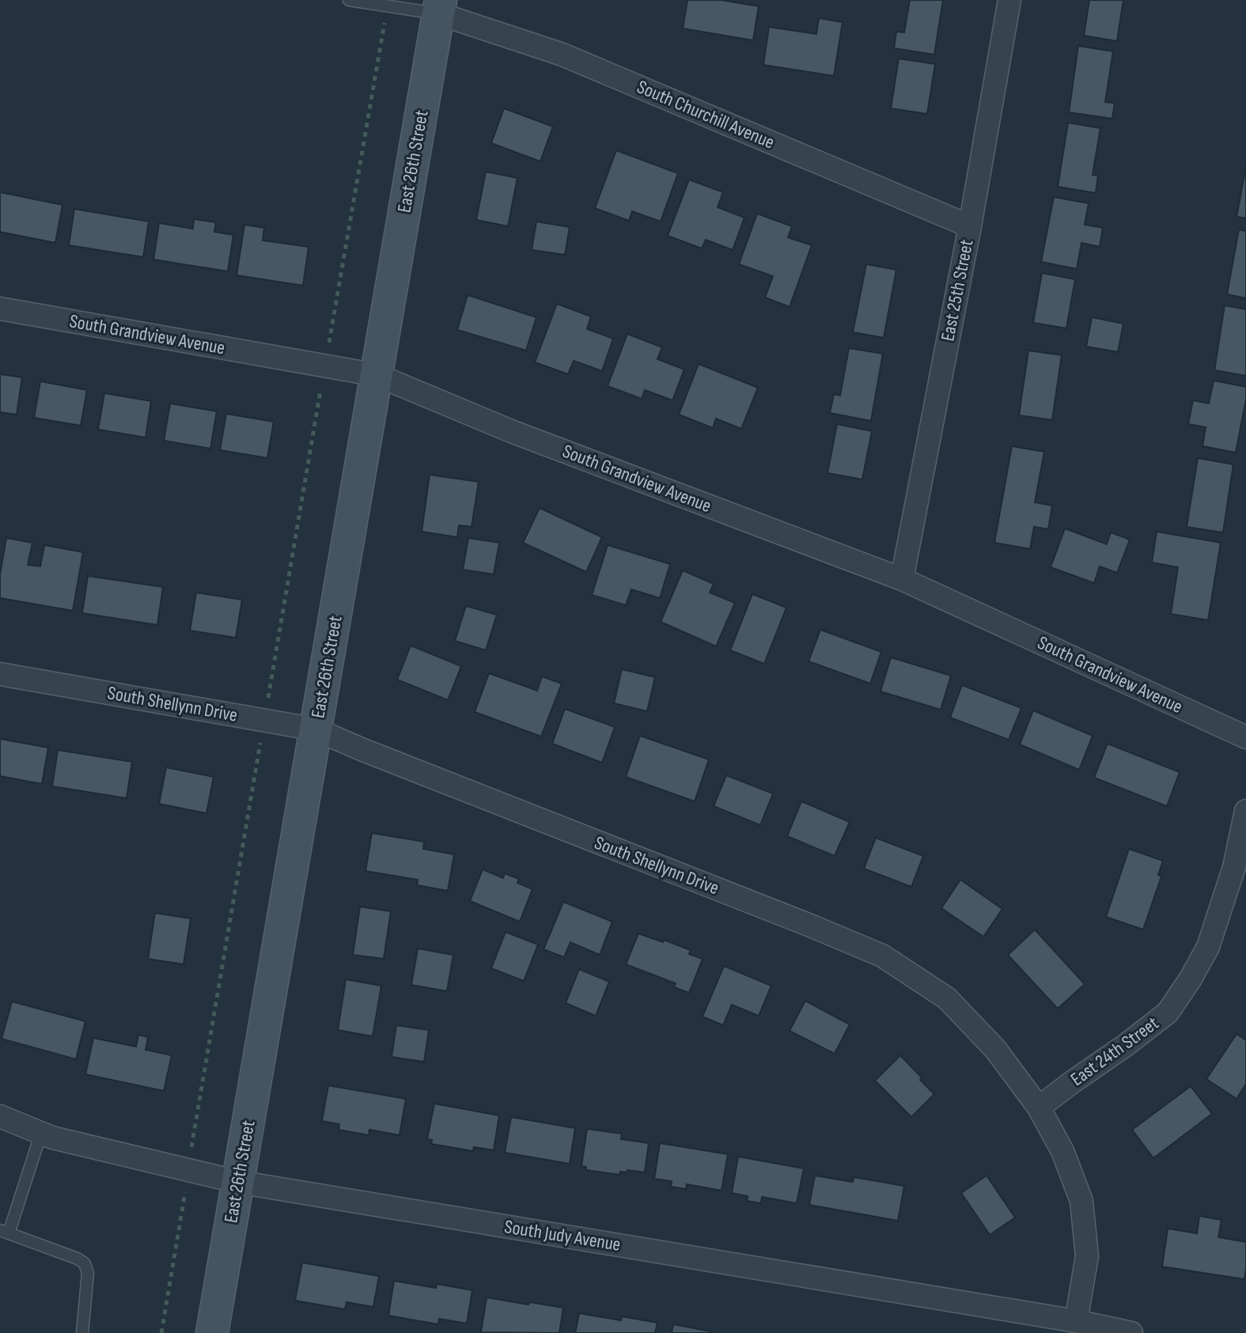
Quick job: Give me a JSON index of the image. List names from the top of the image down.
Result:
{
  "streets": {
    "main road": ["East 26th Street"],
    "street": [
      "South Churchill Avenue",
      "East 25th Street",
      "South Grandview Avenue",
      "South Shellynn Drive",
      "East 24th Street",
      "South Judy Avenue"
    ]
  },
  "crossings": [
    ["South Churchill Avenue", "East 26th Street"],
    ["South Churchill Avenue", "East 25th Street"],
    ["East 26th Street", "South Grandview Avenue"],
    ["East 26th Street", "South Shellynn Drive"],
    ["East 26th Street", "South Judy Avenue"],
    ["East 25th Street", "South Grandview Avenue"],
    ["South Shellynn Drive", "East 24th Street"],
    ["South Shellynn Drive", "South Judy Avenue"]
  ]
}
